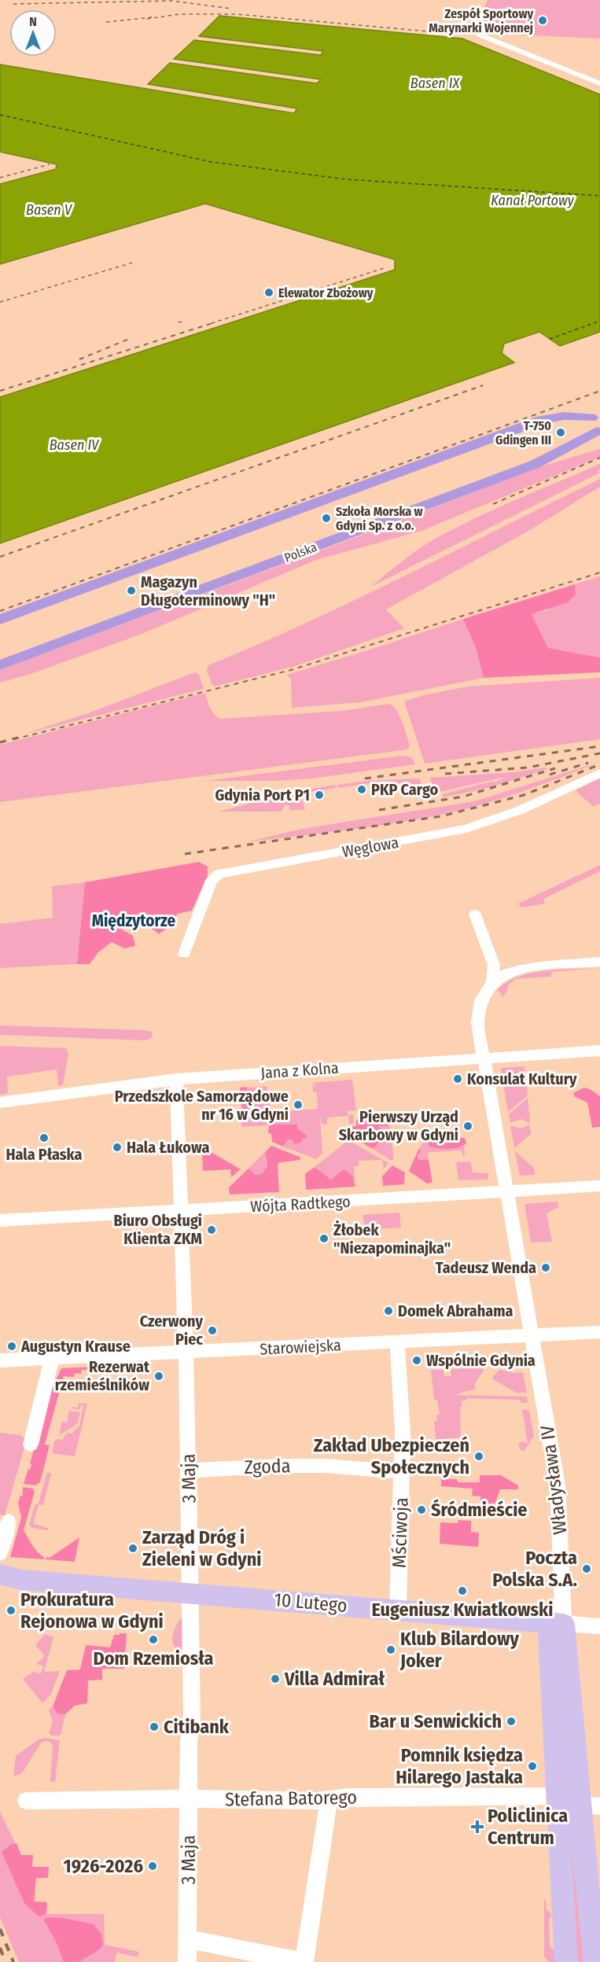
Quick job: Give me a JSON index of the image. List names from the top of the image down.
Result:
{
  "streets": {
    "highway": ["Polska"],
    "main road": ["Władysława IV", "10 Lutego"],
    "street": [
      "Węglowa",
      "Jana z Kolna",
      "Wójta Radtkego",
      "Starowiejska",
      "Zgoda",
      "3 Maja",
      "Mściwoja",
      "Stefana Batorego"
    ]
  },
  "crossings": [
    ["Jana z Kolna", "3 Maja"],
    ["Jana z Kolna", "Władysława IV"],
    ["Wójta Radtkego", "3 Maja"],
    ["Wójta Radtkego", "Władysława IV"],
    ["Starowiejska", "3 Maja"],
    ["Starowiejska", "Władysława IV"],
    ["Starowiejska", "Mściwoja"],
    ["Zgoda", "3 Maja"],
    ["Zgoda", "Mściwoja"],
    ["3 Maja", "10 Lutego"],
    ["3 Maja", "Stefana Batorego"],
    ["Władysława IV", "10 Lutego"],
    ["Władysława IV", "Stefana Batorego"],
    ["Mściwoja", "10 Lutego"]
  ],
  "districts": ["Międzytorze"],
  "water": [
    "Basen IX",
    "Kanał Portowy",
    "Basen V",
    "Basen IV"
  ],
  "places": {
    "other": [
      "Zespół Sportowy Marynarki Wojennej",
      "Elewator Zbożowy",
      "T-750 Gdingen III",
      "Szkoła Morska w Gdyni Sp. z o.o.",
      "Magazyn Długoterminowy \"H\"",
      "PKP Cargo",
      "Gdynia Port P1",
      "Konsulat Kultury",
      "Przedszkole Samorządowe nr 16 w Gdyni",
      "Pierwszy Urząd Skarbowy w Gdyni",
      "Hala Płaska",
      "Hala Łukowa",
      "Biuro Obsługi Klienta ZKM",
      "Żłobek \"Niezapominajka\"",
      "Tadeusz Wenda",
      "Domek Abrahama",
      "Czerwony Piec",
      "Augustyn Krause",
      "Wspólnie Gdynia",
      "Rezerwat rzemieślników",
      "Zakład Ubezpieczeń Społecznych",
      "Śródmieście",
      "Zarząd Dróg i Zieleni w Gdyni",
      "Poczta Polska S.A.",
      "Eugeniusz Kwiatkowski",
      "Prokuratura Rejonowa w Gdyni",
      "Dom Rzemiosła",
      "Klub Bilardowy Joker",
      "Villa Admirał",
      "Bar u Senwickich",
      "Citibank",
      "Pomnik księdza Hilarego Jastaka",
      "1926-2026"
    ],
    "health": ["Policlinica Centrum"]
  },
  "north": "top"
}
